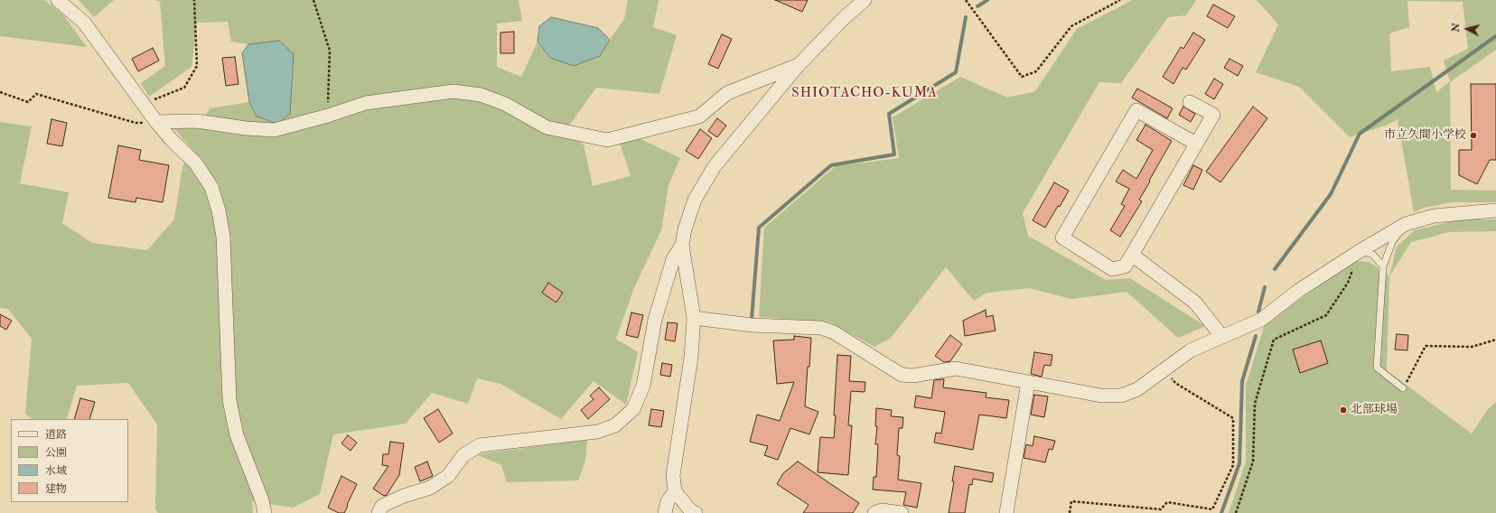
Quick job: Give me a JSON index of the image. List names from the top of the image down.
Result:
{
  "districts": ["SHIOTACHO-KUMA"],
  "places": ["市立久間小学校", "北部球場"],
  "legend": [
    "道路",
    "公園",
    "水域",
    "建物"
  ],
  "north": "left"
}
